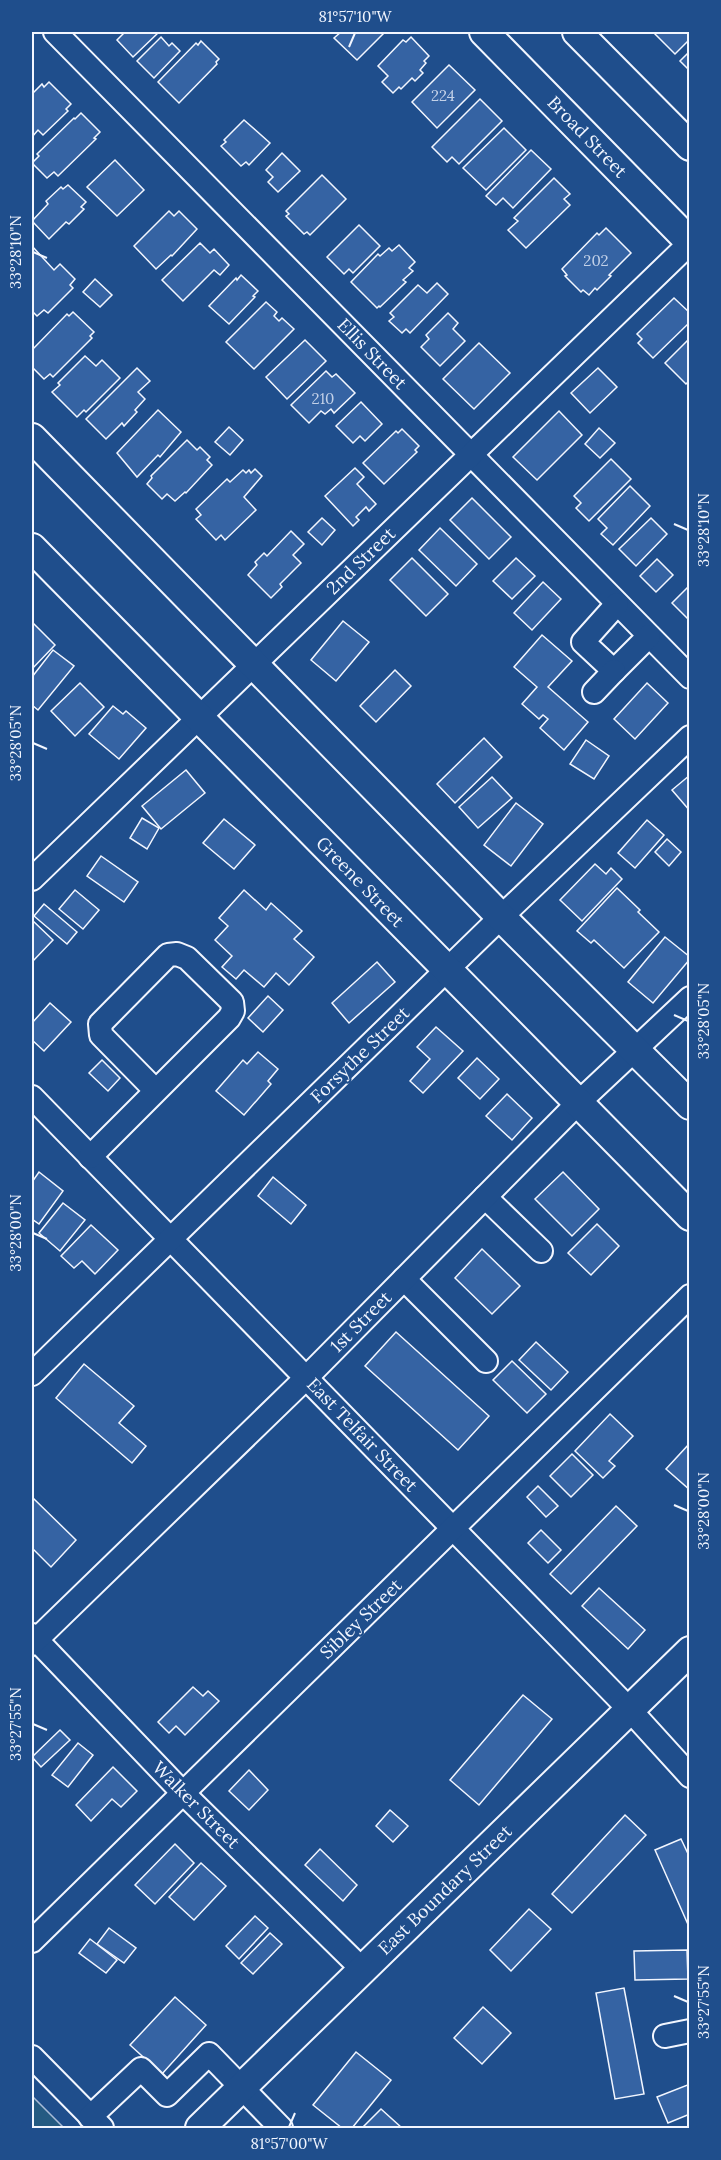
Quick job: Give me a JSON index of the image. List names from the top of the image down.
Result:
{
  "streets": {
    "main road": ["Broad Street", "Greene Street", "East Boundary Street"],
    "street": [
      "Ellis Street",
      "2nd Street",
      "Forsythe Street",
      "1st Street",
      "East Telfair Street",
      "Sibley Street",
      "Walker Street"
    ]
  },
  "crossings": [
    ["Broad Street", "2nd Street"],
    ["Ellis Street", "2nd Street"],
    ["2nd Street", "Greene Street"],
    ["Greene Street", "Forsythe Street"],
    ["Greene Street", "1st Street"],
    ["Forsythe Street", "East Telfair Street"],
    ["1st Street", "East Telfair Street"],
    ["1st Street", "Walker Street"],
    ["East Telfair Street", "Sibley Street"],
    ["East Telfair Street", "East Boundary Street"],
    ["Sibley Street", "Walker Street"],
    ["Walker Street", "East Boundary Street"]
  ],
  "house_numbers": ["224", "202", "210"],
  "coordinates": [
    "81°57'10\"W",
    "33°28'10\"N",
    "33°28'05\"N",
    "33°28'00\"N",
    "33°27'55\"N",
    "81°57'00\"W"
  ]
}
